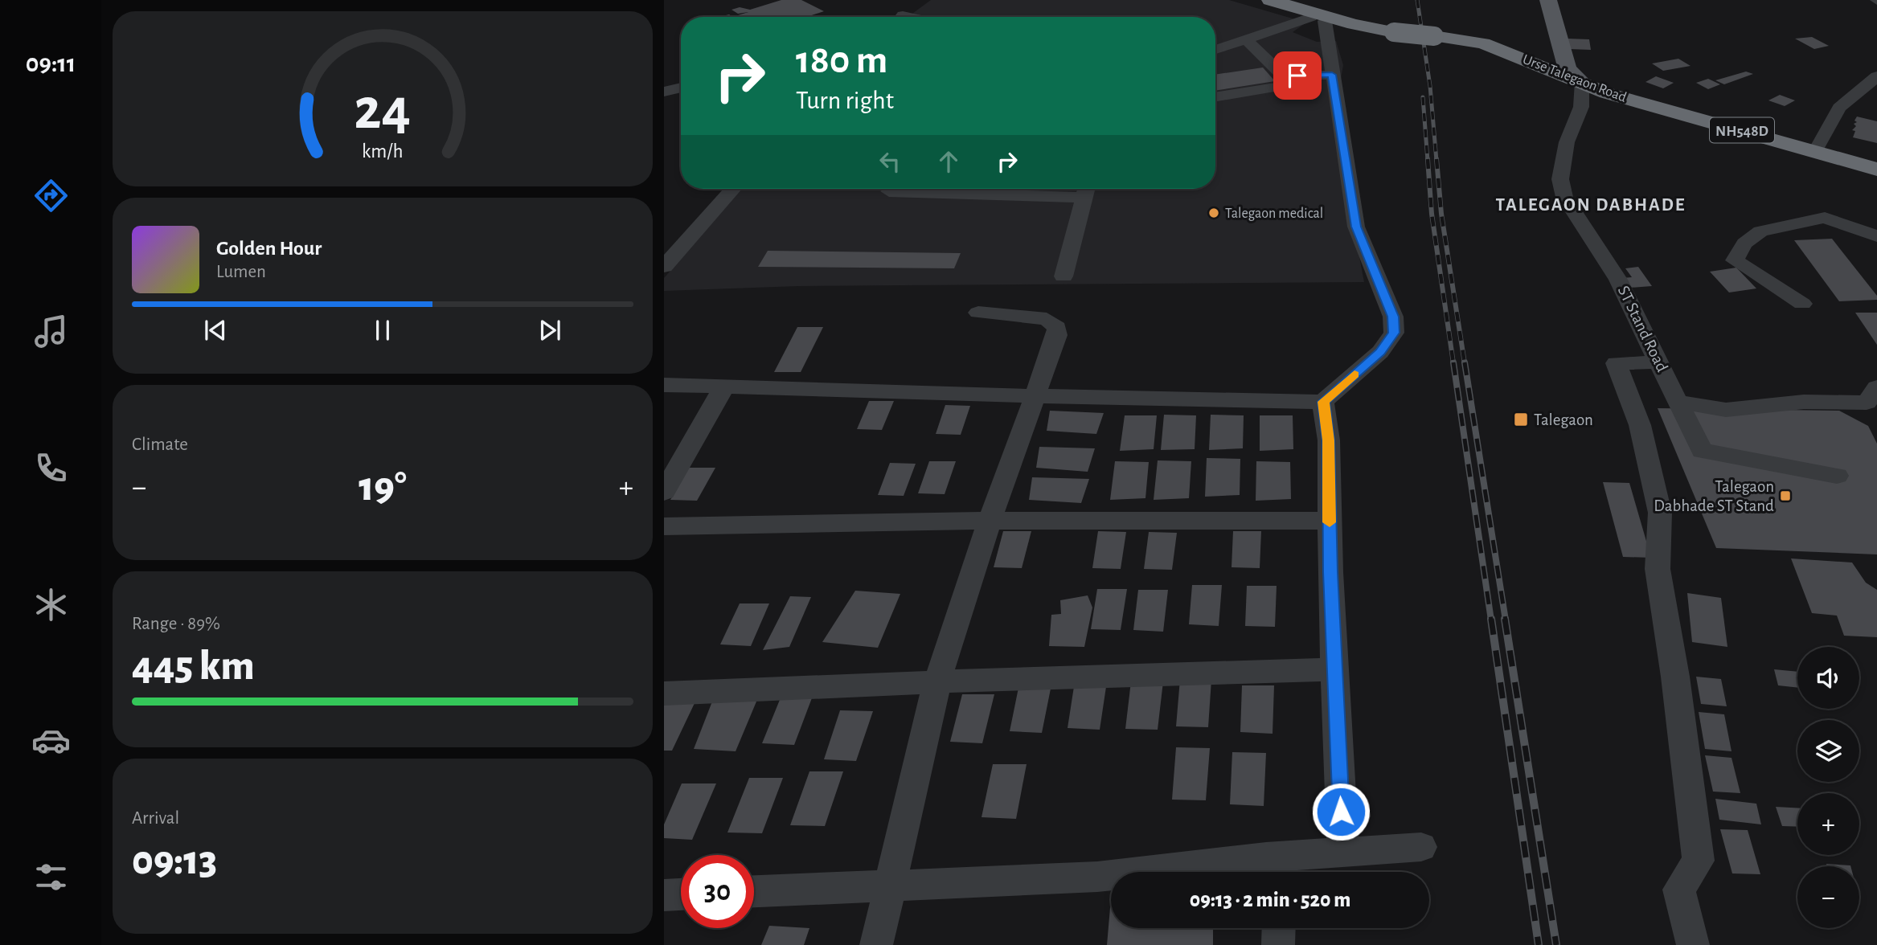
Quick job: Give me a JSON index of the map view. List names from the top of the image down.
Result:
{
  "streets": {
    "highway": ["Urse Talegaon Road", "NH548D"],
    "street": ["ST Stand Road"]
  },
  "crossings": [
    ["Urse Talegaon Road", "NH548D"],
    ["Urse Talegaon Road", "ST Stand Road"],
    ["NH548D", "ST Stand Road"]
  ],
  "districts": ["TALEGAON DABHADE"],
  "places": {
    "other": ["Talegaon medical"],
    "transit": ["Talegaon", "Talegaon Dabhade ST Stand"]
  },
  "page": {
    "tabs": "09:11",
    "turn": ["180 m", "Turn right"],
    "song": ["Golden Hour", "Lumen"],
    "tile": [
      "Climate",
      ["Range · 89%", "445 km"],
      ["Arrival", "09:13"]
    ],
    "heat": ["−", "19°", "+"],
    "map_buttons": ["+", "−"],
    "limit": "30",
    "trip": "09:13 · 2 min · 520 m",
    "gauge": ["24", "km/h"]
  }
}
